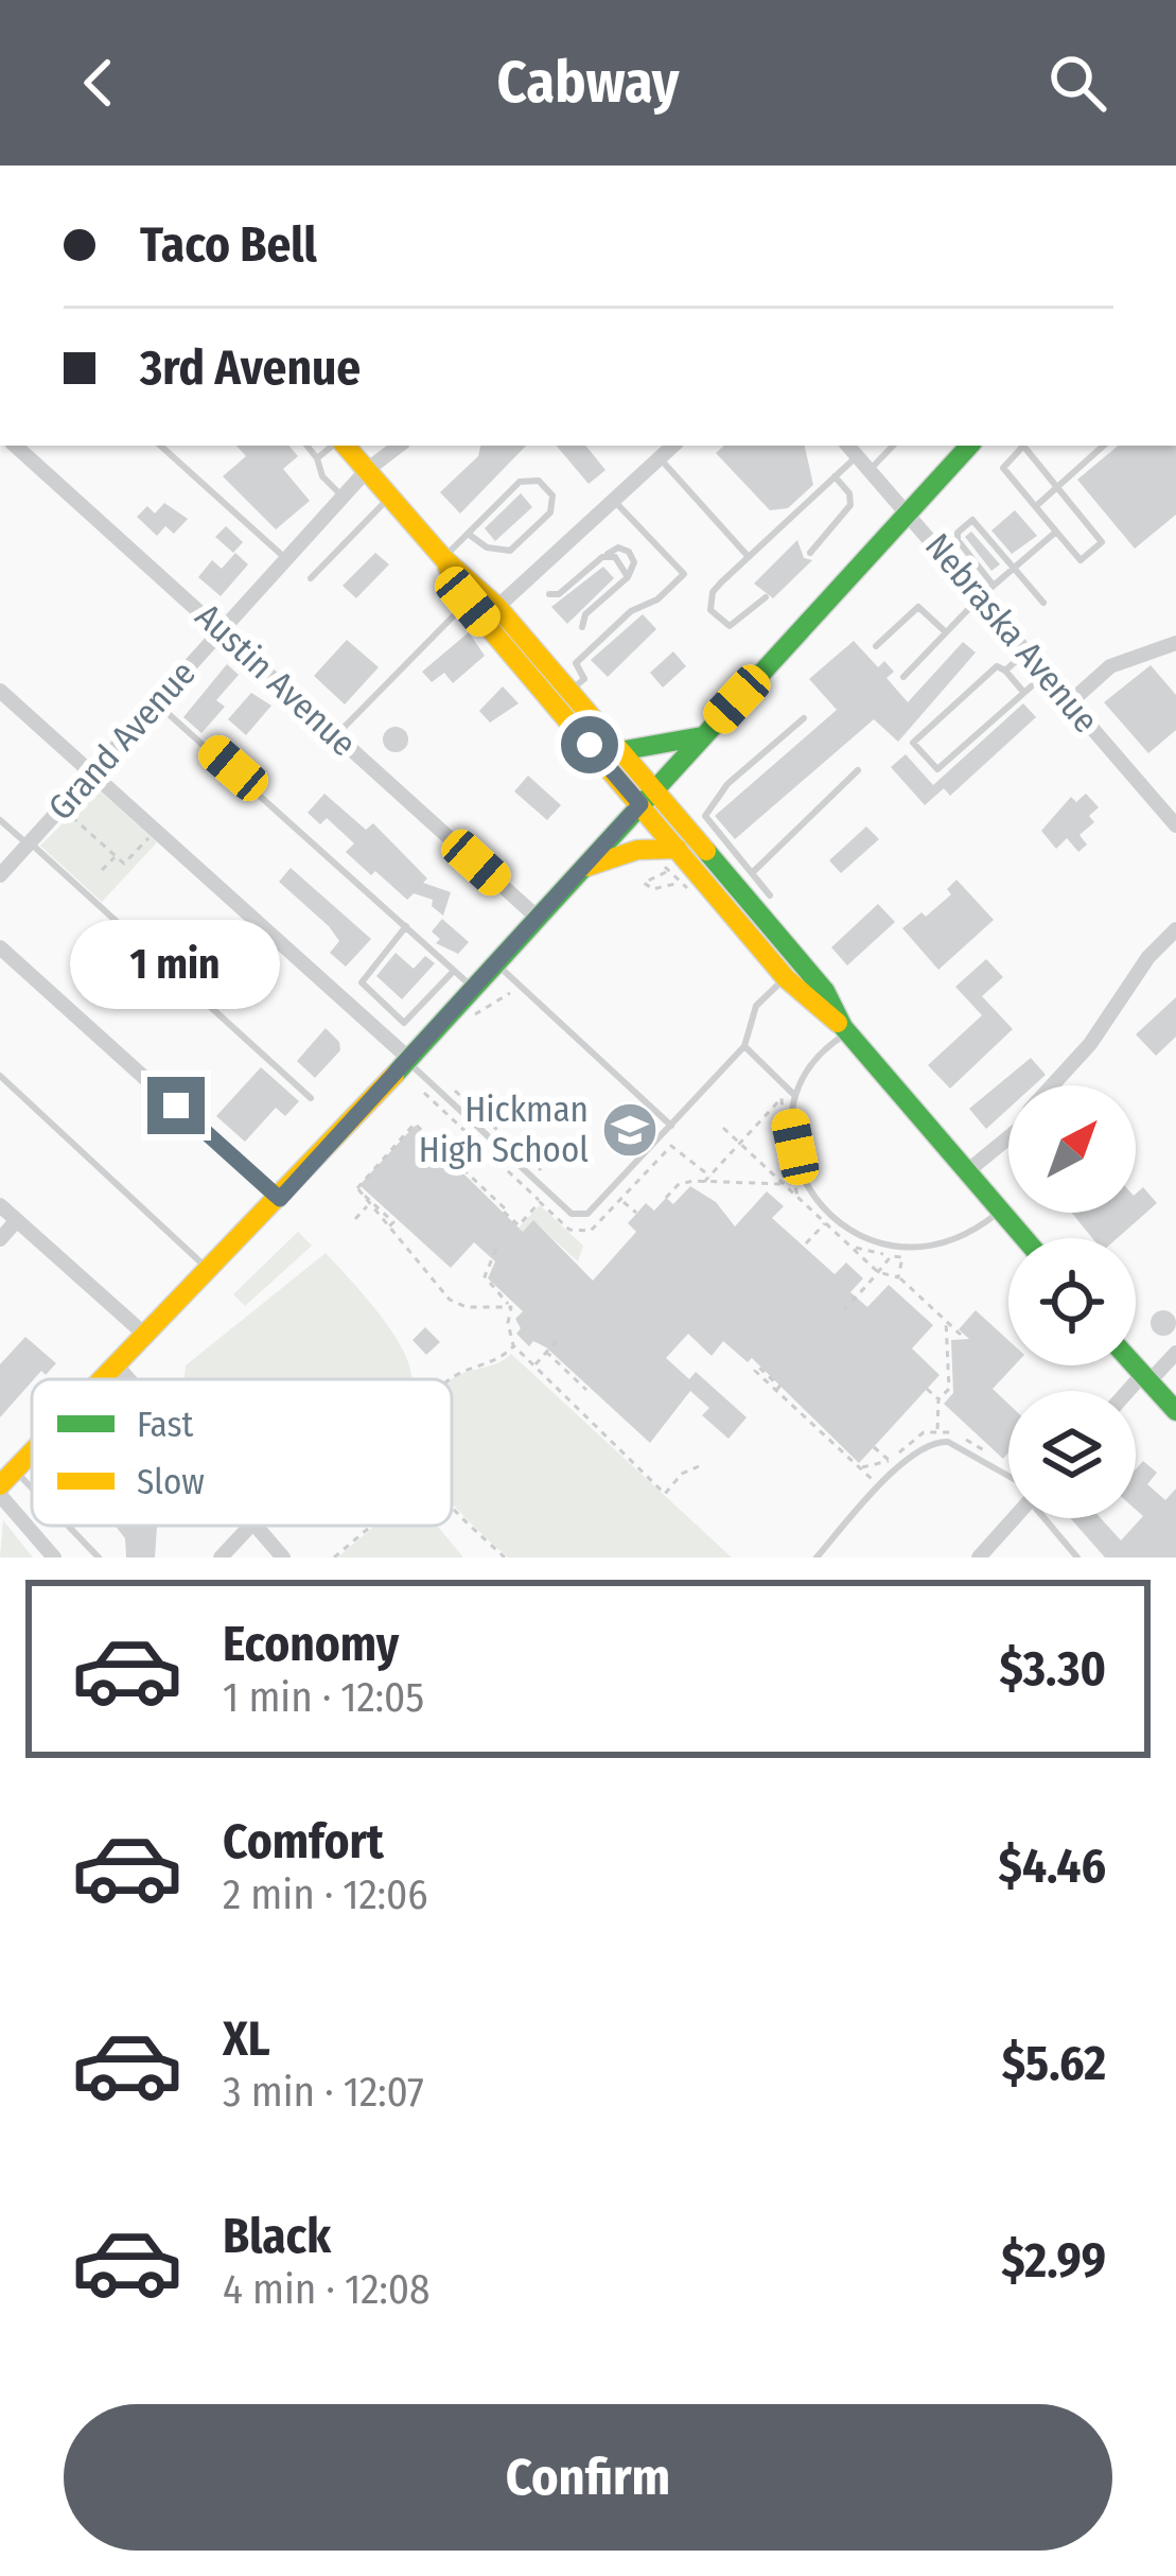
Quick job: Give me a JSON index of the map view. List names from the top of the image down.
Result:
{
  "streets": {
    "street": ["Nebraska Avenue", "Austin Avenue", "Grand Avenue"]
  },
  "crossings": [
    ["Austin Avenue", "Grand Avenue"]
  ],
  "places": {
    "school or university": ["Hickman High School"]
  },
  "legend": ["Fast", "Slow"],
  "north": "top right",
  "page": {
    "header": "Cabway",
    "banner": ["Taco Bell", "3rd Avenue"],
    "bubble": "1 min",
    "list": [
      {
        "name": "Economy",
        "note": "1 min · 12:05",
        "value": "$3.30"
      },
      {
        "name": "Comfort",
        "note": "2 min · 12:06",
        "value": "$4.46"
      },
      {
        "name": "XL",
        "note": "3 min · 12:07",
        "value": "$5.62"
      },
      {
        "name": "Black",
        "note": "4 min · 12:08",
        "value": "$2.99"
      }
    ],
    "buttons": "Confirm"
  }
}
